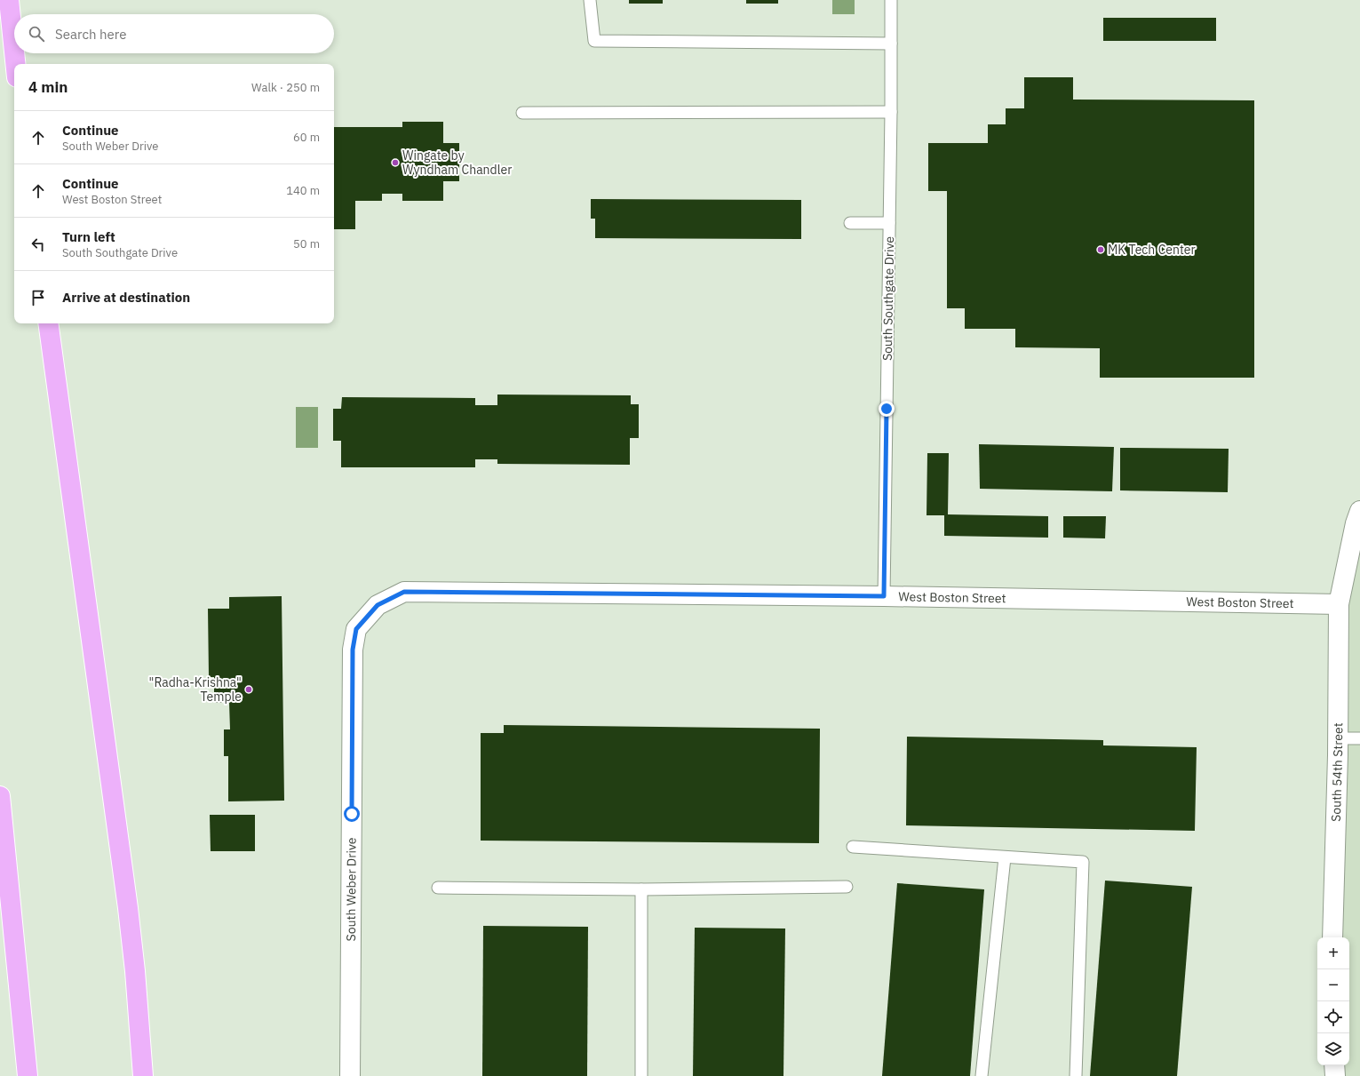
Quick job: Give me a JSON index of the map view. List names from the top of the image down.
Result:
{
  "streets": {
    "street": ["West Boston Street", "South 54th Street", "South Weber Drive"],
    "lane": ["South Southgate Drive"]
  },
  "crossings": [
    ["South Southgate Drive", "West Boston Street"],
    ["West Boston Street", "South 54th Street"],
    ["West Boston Street", "South Weber Drive"]
  ],
  "places": ["Wingate by Wyndham Chandler", "MK Tech Center", "\"Radha-Krishna\" Temple"],
  "page": {
    "search": "Search here",
    "heading": ["4 min", "Walk · 250 m"],
    "list": [
      ["Continue", "South Weber Drive", "60 m"],
      ["Continue", "West Boston Street", "140 m"],
      ["Turn left", "South Southgate Drive", "50 m"],
      "Arrive at destination"
    ],
    "map_buttons": ["+", "−"]
  }
}
